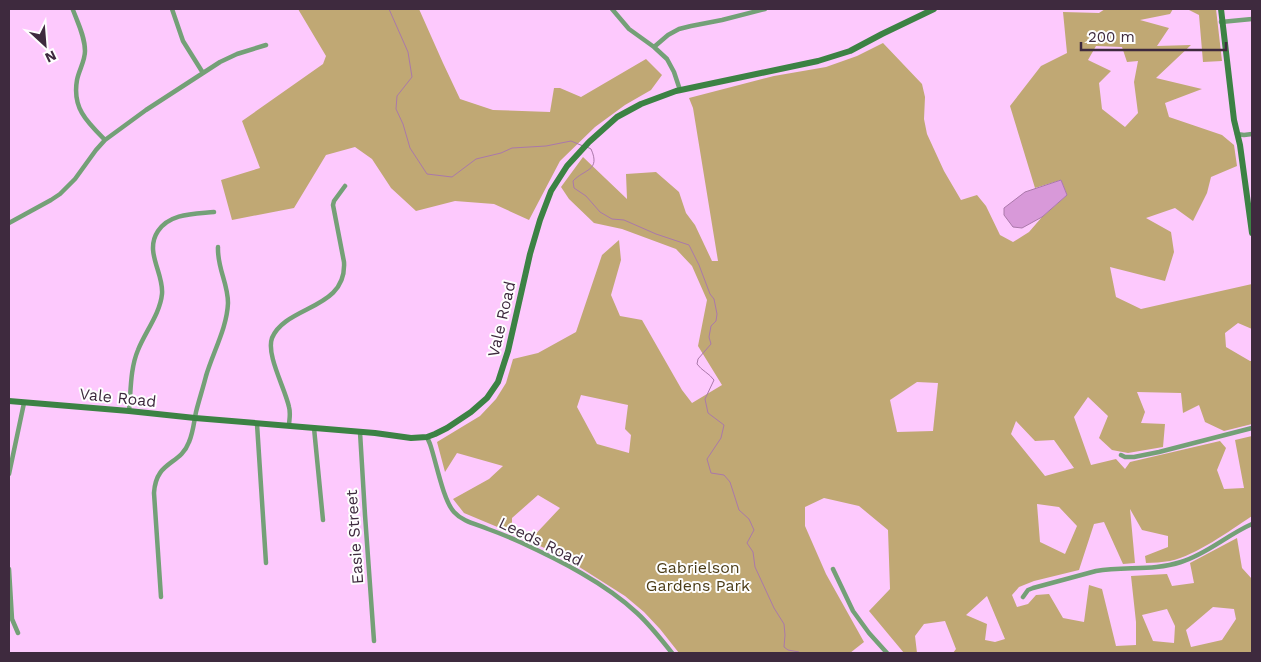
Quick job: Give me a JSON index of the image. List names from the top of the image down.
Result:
{
  "streets": {
    "main road": ["Vale Road"],
    "street": ["Easie Street", "Leeds Road"]
  },
  "crossings": [
    ["Vale Road", "Easie Street"],
    ["Vale Road", "Leeds Road"]
  ],
  "parks": ["Gabrielson Gardens Park"],
  "scale_bar": "200 m",
  "north": "bottom right"
}
